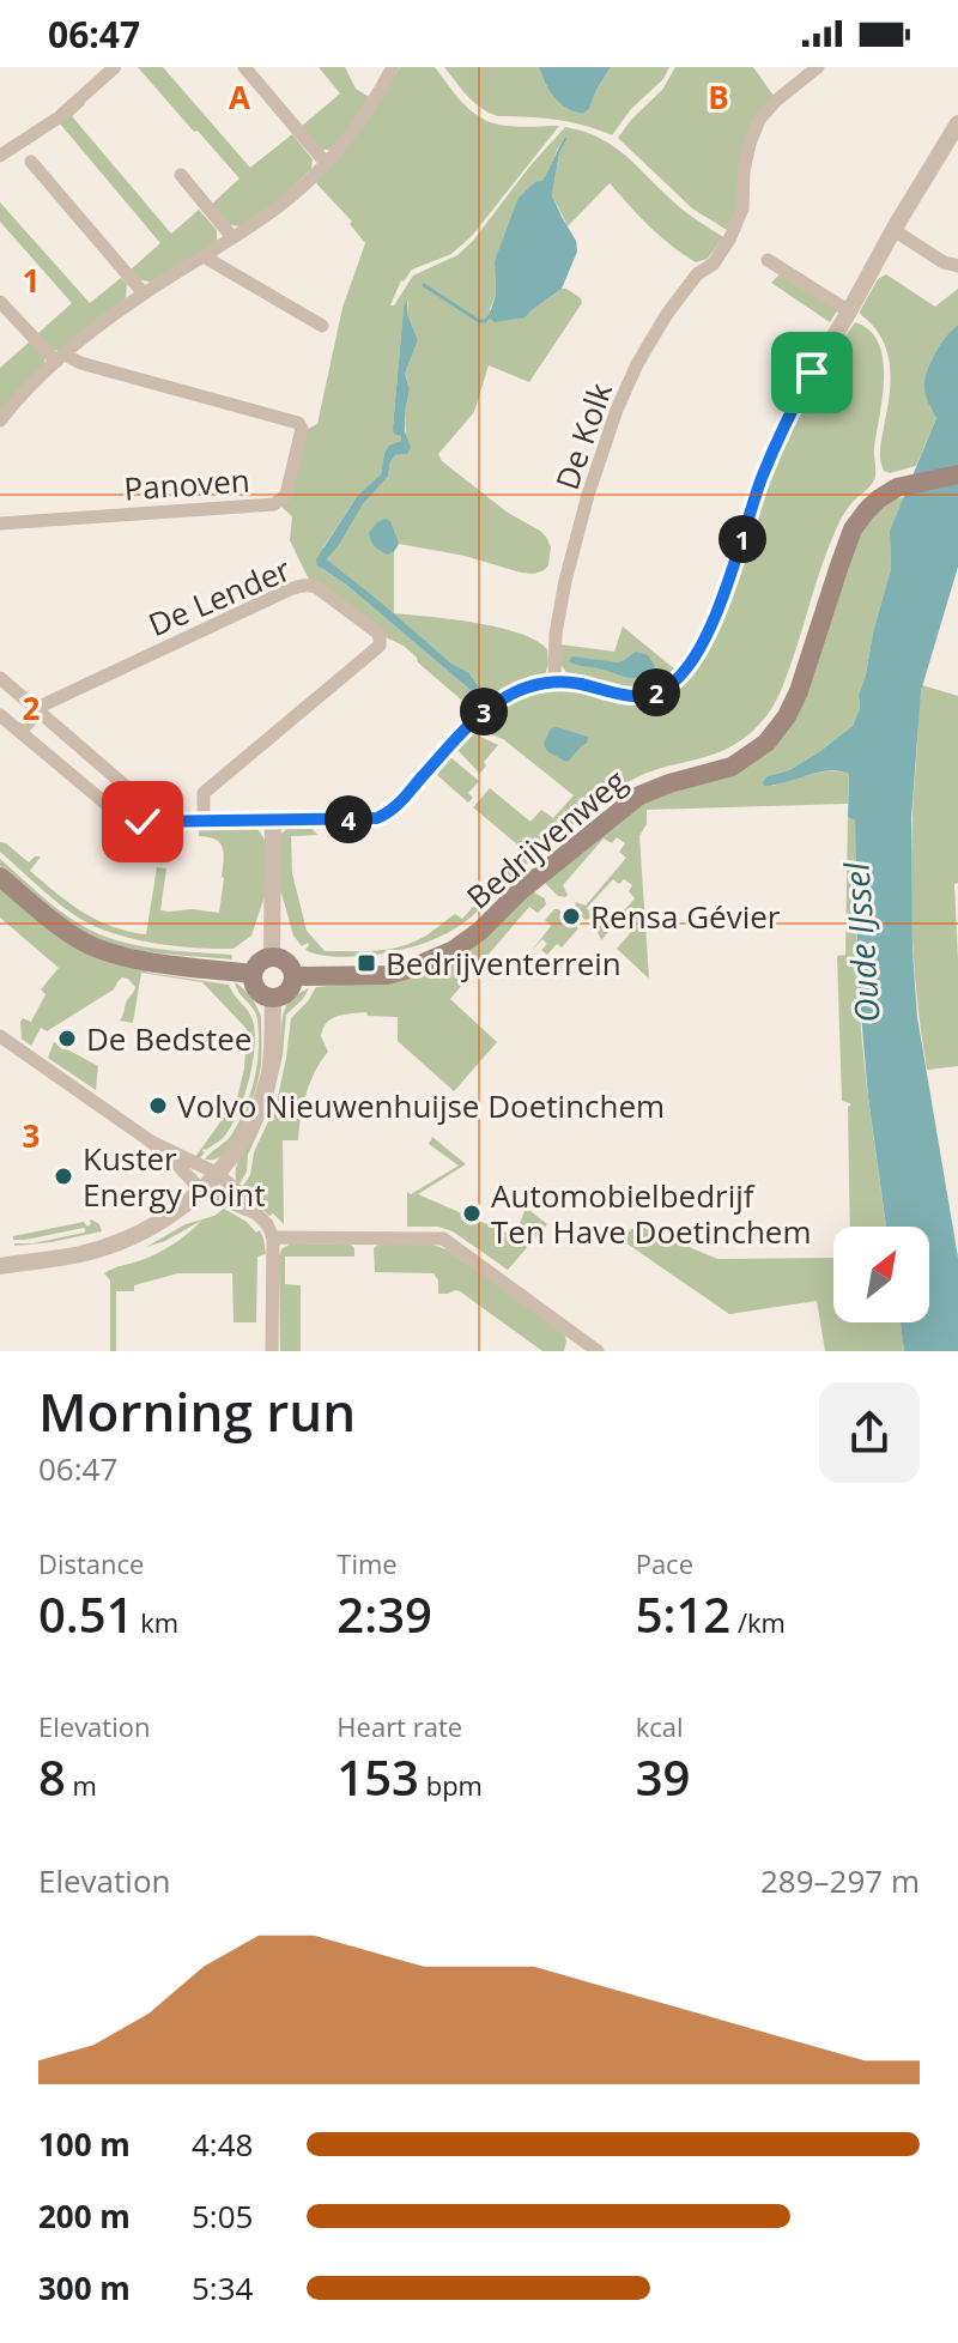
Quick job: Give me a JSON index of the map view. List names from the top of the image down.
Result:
{
  "streets": {
    "main road": ["Bedrijvenweg"],
    "street": ["De Kolk", "Panoven", "De Lender"]
  },
  "water": ["Oude IJssel"],
  "places": {
    "other": [
      "Rensa Gévier",
      "De Bedstee",
      "Volvo Nieuwenhuijse Doetinchem",
      "Kuster Energy Point",
      "Automobielbedrijf Ten Have Doetinchem"
    ],
    "transit": ["Bedrijventerrein"]
  },
  "north": "top right",
  "page": {
    "status": "06:47",
    "pins": [
      "1",
      "2",
      "3",
      "4"
    ],
    "heading": ["Morning run", "06:47"],
    "stats": [
      ["Distance", "0.51 km"],
      ["Time", "2:39"],
      ["Pace", "5:12 /km"],
      ["Elevation", "8 m"],
      ["Heart rate", "153 bpm"],
      ["kcal", "39"]
    ],
    "chart": ["Elevation", "289–297 m"],
    "list": [
      {
        "name": "100 m",
        "note": "4:48"
      },
      {
        "name": "200 m",
        "note": "5:05"
      },
      {
        "name": "300 m",
        "note": "5:34"
      }
    ]
  },
  "grid": {
    "columns": ["A", "B"],
    "rows": ["1", "2", "3"]
  }
}
